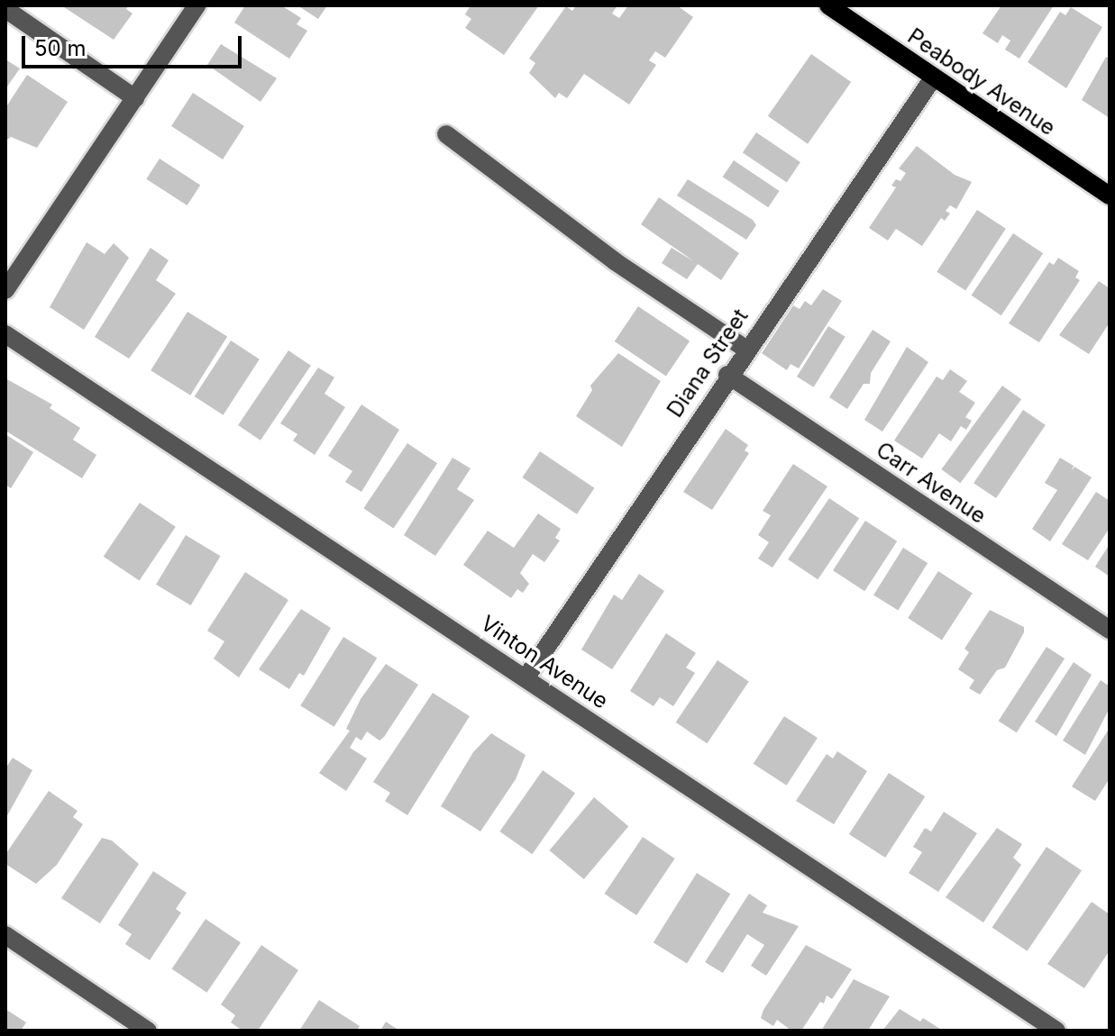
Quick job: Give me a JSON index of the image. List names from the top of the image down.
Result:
{
  "streets": {
    "main road": ["Peabody Avenue"],
    "street": ["Diana Street", "Carr Avenue", "Vinton Avenue"]
  },
  "crossings": [
    ["Peabody Avenue", "Diana Street"],
    ["Diana Street", "Carr Avenue"],
    ["Diana Street", "Vinton Avenue"]
  ],
  "scale_bar": "50 m"
}
